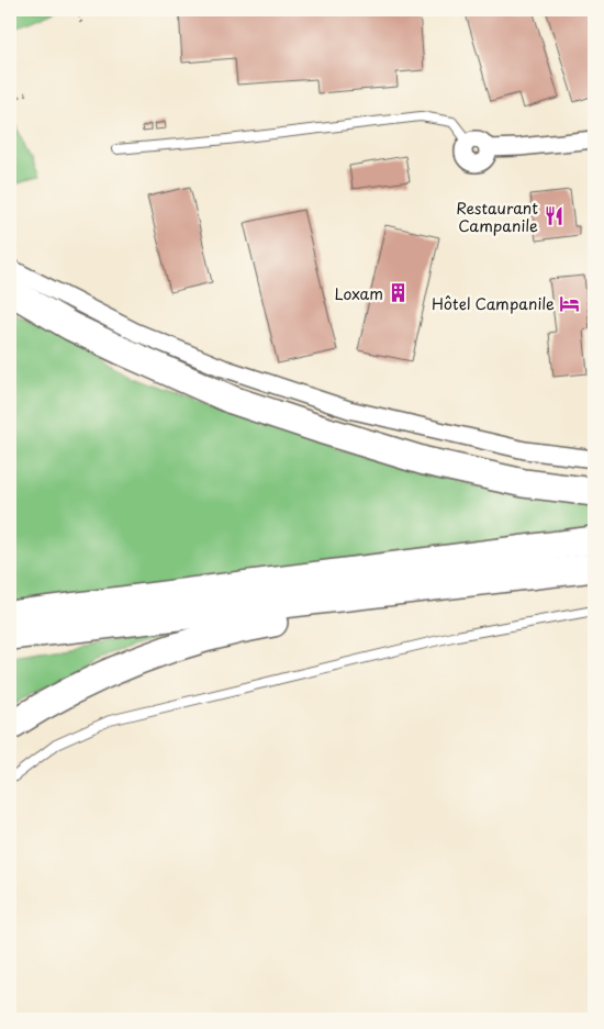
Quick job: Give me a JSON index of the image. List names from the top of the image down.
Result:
{
  "places": {
    "restaurant": ["Restaurant Campanile"],
    "building": ["Loxam"],
    "hotel": ["Hôtel Campanile"]
  }
}
